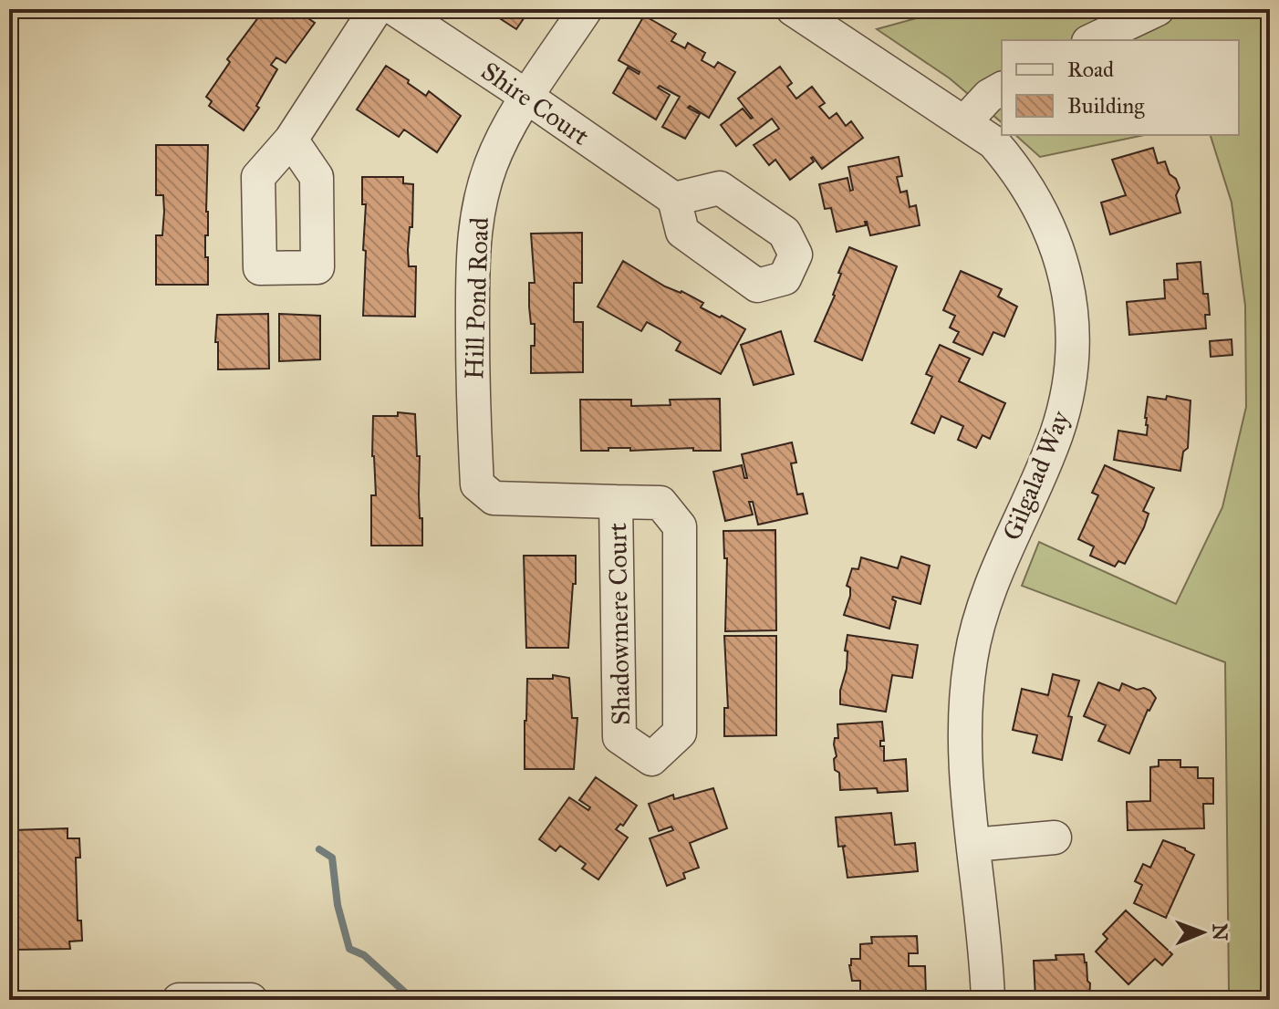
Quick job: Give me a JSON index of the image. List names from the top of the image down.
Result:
{
  "streets": {
    "street": [
      "Shire Court",
      "Hill Pond Road",
      "Gilgalad Way",
      "Shadowmere Court"
    ]
  },
  "crossings": [
    ["Shire Court", "Hill Pond Road"],
    ["Hill Pond Road", "Shadowmere Court"]
  ],
  "legend": ["Road", "Building"],
  "north": "right"
}
